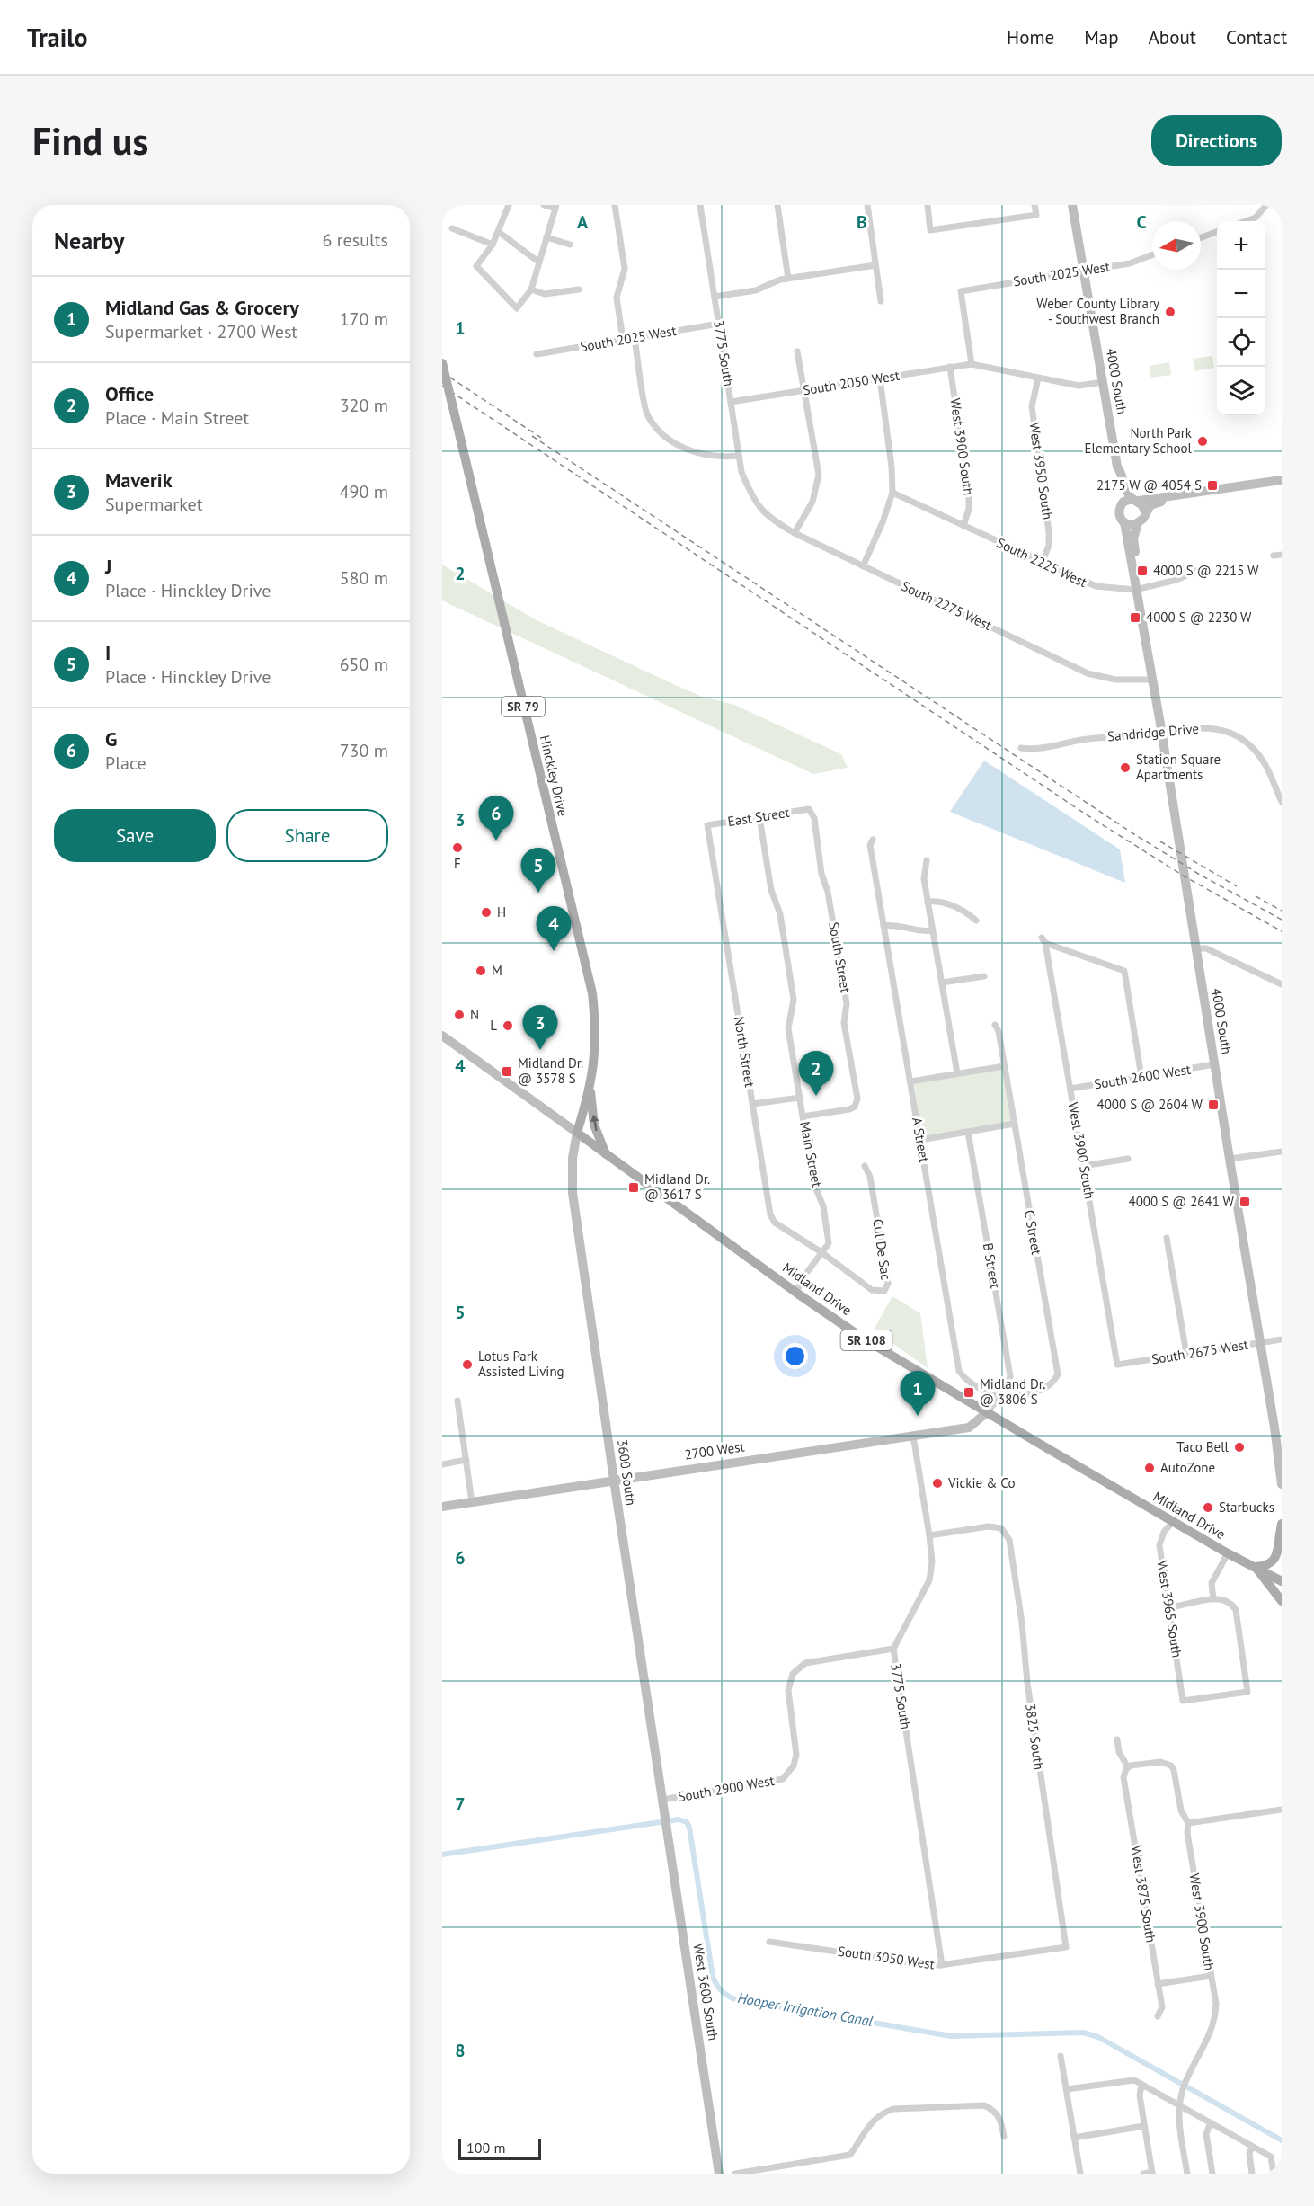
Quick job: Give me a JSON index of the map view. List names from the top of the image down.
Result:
{
  "streets": {
    "main road": [
      "SR 79",
      "Hinckley Drive",
      "Midland Drive",
      "SR 108"
    ],
    "street": [
      "South 2025 West",
      "3775 South",
      "4000 South",
      "South 2050 West",
      "West 3900 South",
      "West 3950 South",
      "South 2225 West",
      "South 2275 West",
      "Sandridge Drive",
      "East Street",
      "South Street",
      "North Street",
      "South 2600 West",
      "A Street",
      "Main Street",
      "C Street",
      "Cul De Sac",
      "B Street",
      "South 2675 West",
      "2700 West",
      "3600 South",
      "West 3965 South",
      "3825 South",
      "South 2900 West",
      "West 3875 South",
      "South 3050 West",
      "West 3600 South"
    ]
  },
  "crossings": [
    ["South 2025 West", "3775 South"],
    ["South 2025 West", "4000 South"],
    ["South 2025 West", "South 2050 West"],
    ["3775 South", "South 2050 West"],
    ["3775 South", "South 2275 West"],
    ["3775 South", "2700 West"],
    ["3775 South", "3825 South"],
    ["3775 South", "South 2900 West"],
    ["3775 South", "South 3050 West"],
    ["4000 South", "South 2050 West"],
    ["4000 South", "South 2225 West"],
    ["4000 South", "South 2275 West"],
    ["4000 South", "Sandridge Drive"],
    ["4000 South", "South 2600 West"],
    ["4000 South", "South 2675 West"],
    ["South 2050 West", "West 3900 South"],
    ["South 2050 West", "West 3950 South"],
    ["West 3900 South", "South 2225 West"],
    ["West 3900 South", "South 2600 West"],
    ["West 3900 South", "South 2675 West"],
    ["West 3900 South", "West 3875 South"],
    ["West 3950 South", "South 2225 West"],
    ["Hinckley Drive", "Midland Drive"],
    ["Hinckley Drive", "3600 South"],
    ["East Street", "South Street"],
    ["East Street", "North Street"],
    ["East Street", "Main Street"],
    ["South Street", "Main Street"],
    ["North Street", "Main Street"],
    ["North Street", "Cul De Sac"],
    ["A Street", "C Street"],
    ["A Street", "B Street"],
    ["Main Street", "Cul De Sac"],
    ["Main Street", "Midland Drive"],
    ["C Street", "B Street"],
    ["Midland Drive", "2700 West"],
    ["Midland Drive", "3600 South"],
    ["Midland Drive", "West 3965 South"],
    ["2700 West", "3600 South"],
    ["3600 South", "South 2900 West"],
    ["3600 South", "West 3600 South"],
    ["3825 South", "South 3050 West"]
  ],
  "water": ["Hooper Irrigation Canal"],
  "places": {
    "other": [
      "Weber County Library - Southwest Branch",
      "North Park Elementary School",
      "Station Square Apartments",
      "F",
      "H",
      "M",
      "N",
      "L",
      "Lotus Park Assisted Living",
      "Taco Bell",
      "AutoZone",
      "Vickie & Co",
      "Starbucks"
    ],
    "transit": [
      "2175 W @ 4054 S",
      "4000 S @ 2215 W",
      "4000 S @ 2230 W",
      "Midland Dr. @ 3578 S",
      "4000 S @ 2604 W",
      "Midland Dr. @ 3617 S",
      "4000 S @ 2641 W",
      "Midland Dr. @ 3806 S"
    ]
  },
  "scale_bar": "100 m",
  "north": "left",
  "page": {
    "header": "Trailo",
    "nav": [
      "Home",
      "Map",
      "About",
      "Contact"
    ],
    "buttons": [
      "Directions",
      ["Save", "Share"]
    ],
    "title": "Find us",
    "heading": ["Nearby", "6 results"],
    "map_buttons": ["+", "−"],
    "list": [
      {
        "mark": "1",
        "name": "Midland Gas & Grocery",
        "note": "Supermarket · 2700 West",
        "value": "170 m"
      },
      {
        "mark": "2",
        "name": "Office",
        "note": "Place · Main Street",
        "value": "320 m"
      },
      {
        "mark": "3",
        "name": "Maverik",
        "note": "Supermarket",
        "value": "490 m"
      },
      {
        "mark": "4",
        "name": "J",
        "note": "Place · Hinckley Drive",
        "value": "580 m"
      },
      {
        "mark": "5",
        "name": "I",
        "note": "Place · Hinckley Drive",
        "value": "650 m"
      },
      {
        "mark": "6",
        "name": "G",
        "note": "Place",
        "value": "730 m"
      }
    ],
    "pins": [
      "6",
      "5",
      "4",
      "3",
      "2",
      "1"
    ],
    "scale": "100 m"
  },
  "grid": {
    "columns": ["A", "B", "C"],
    "rows": [
      "1",
      "2",
      "3",
      "4",
      "5",
      "6",
      "7",
      "8"
    ]
  }
}
